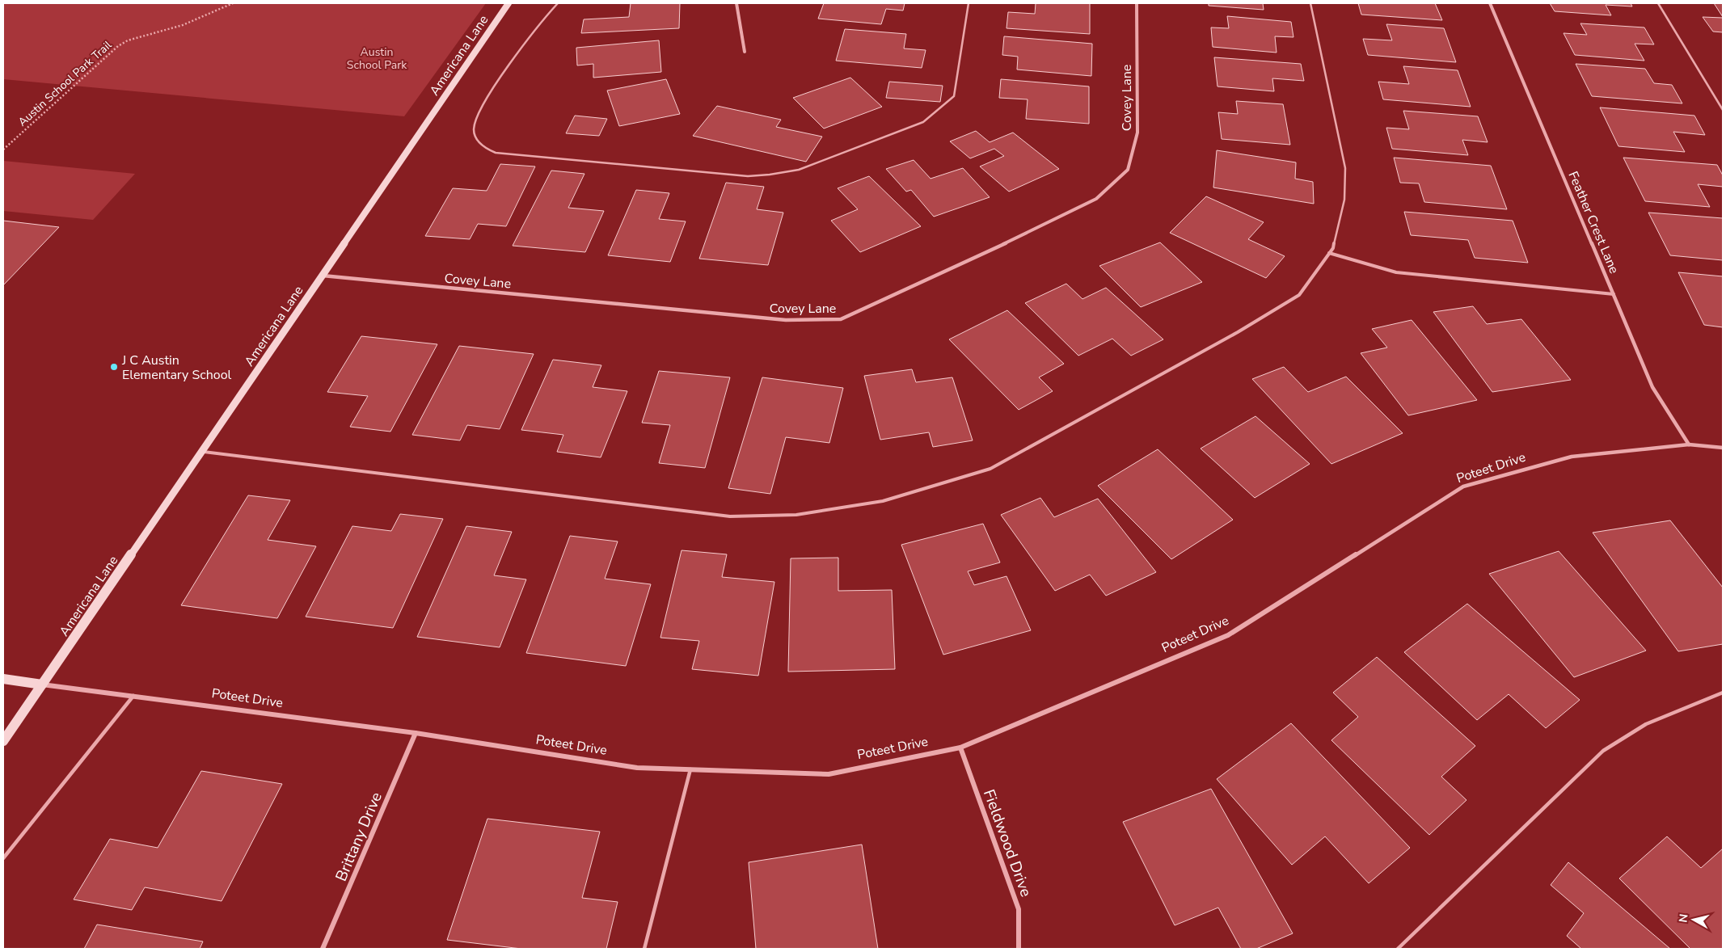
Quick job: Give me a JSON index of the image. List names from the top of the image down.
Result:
{
  "streets": {
    "street": [
      "Americana Lane",
      "Covey Lane",
      "Feather Crest Lane",
      "Poteet Drive",
      "Brittany Drive",
      "Fieldwood Drive"
    ],
    "path": ["Austin School Park Trail"]
  },
  "crossings": [
    ["Americana Lane", "Covey Lane"],
    ["Americana Lane", "Poteet Drive"],
    ["Feather Crest Lane", "Poteet Drive"],
    ["Poteet Drive", "Brittany Drive"],
    ["Poteet Drive", "Fieldwood Drive"]
  ],
  "parks": ["Austin School Park"],
  "places": ["J C Austin Elementary School"],
  "north": "left"
}
